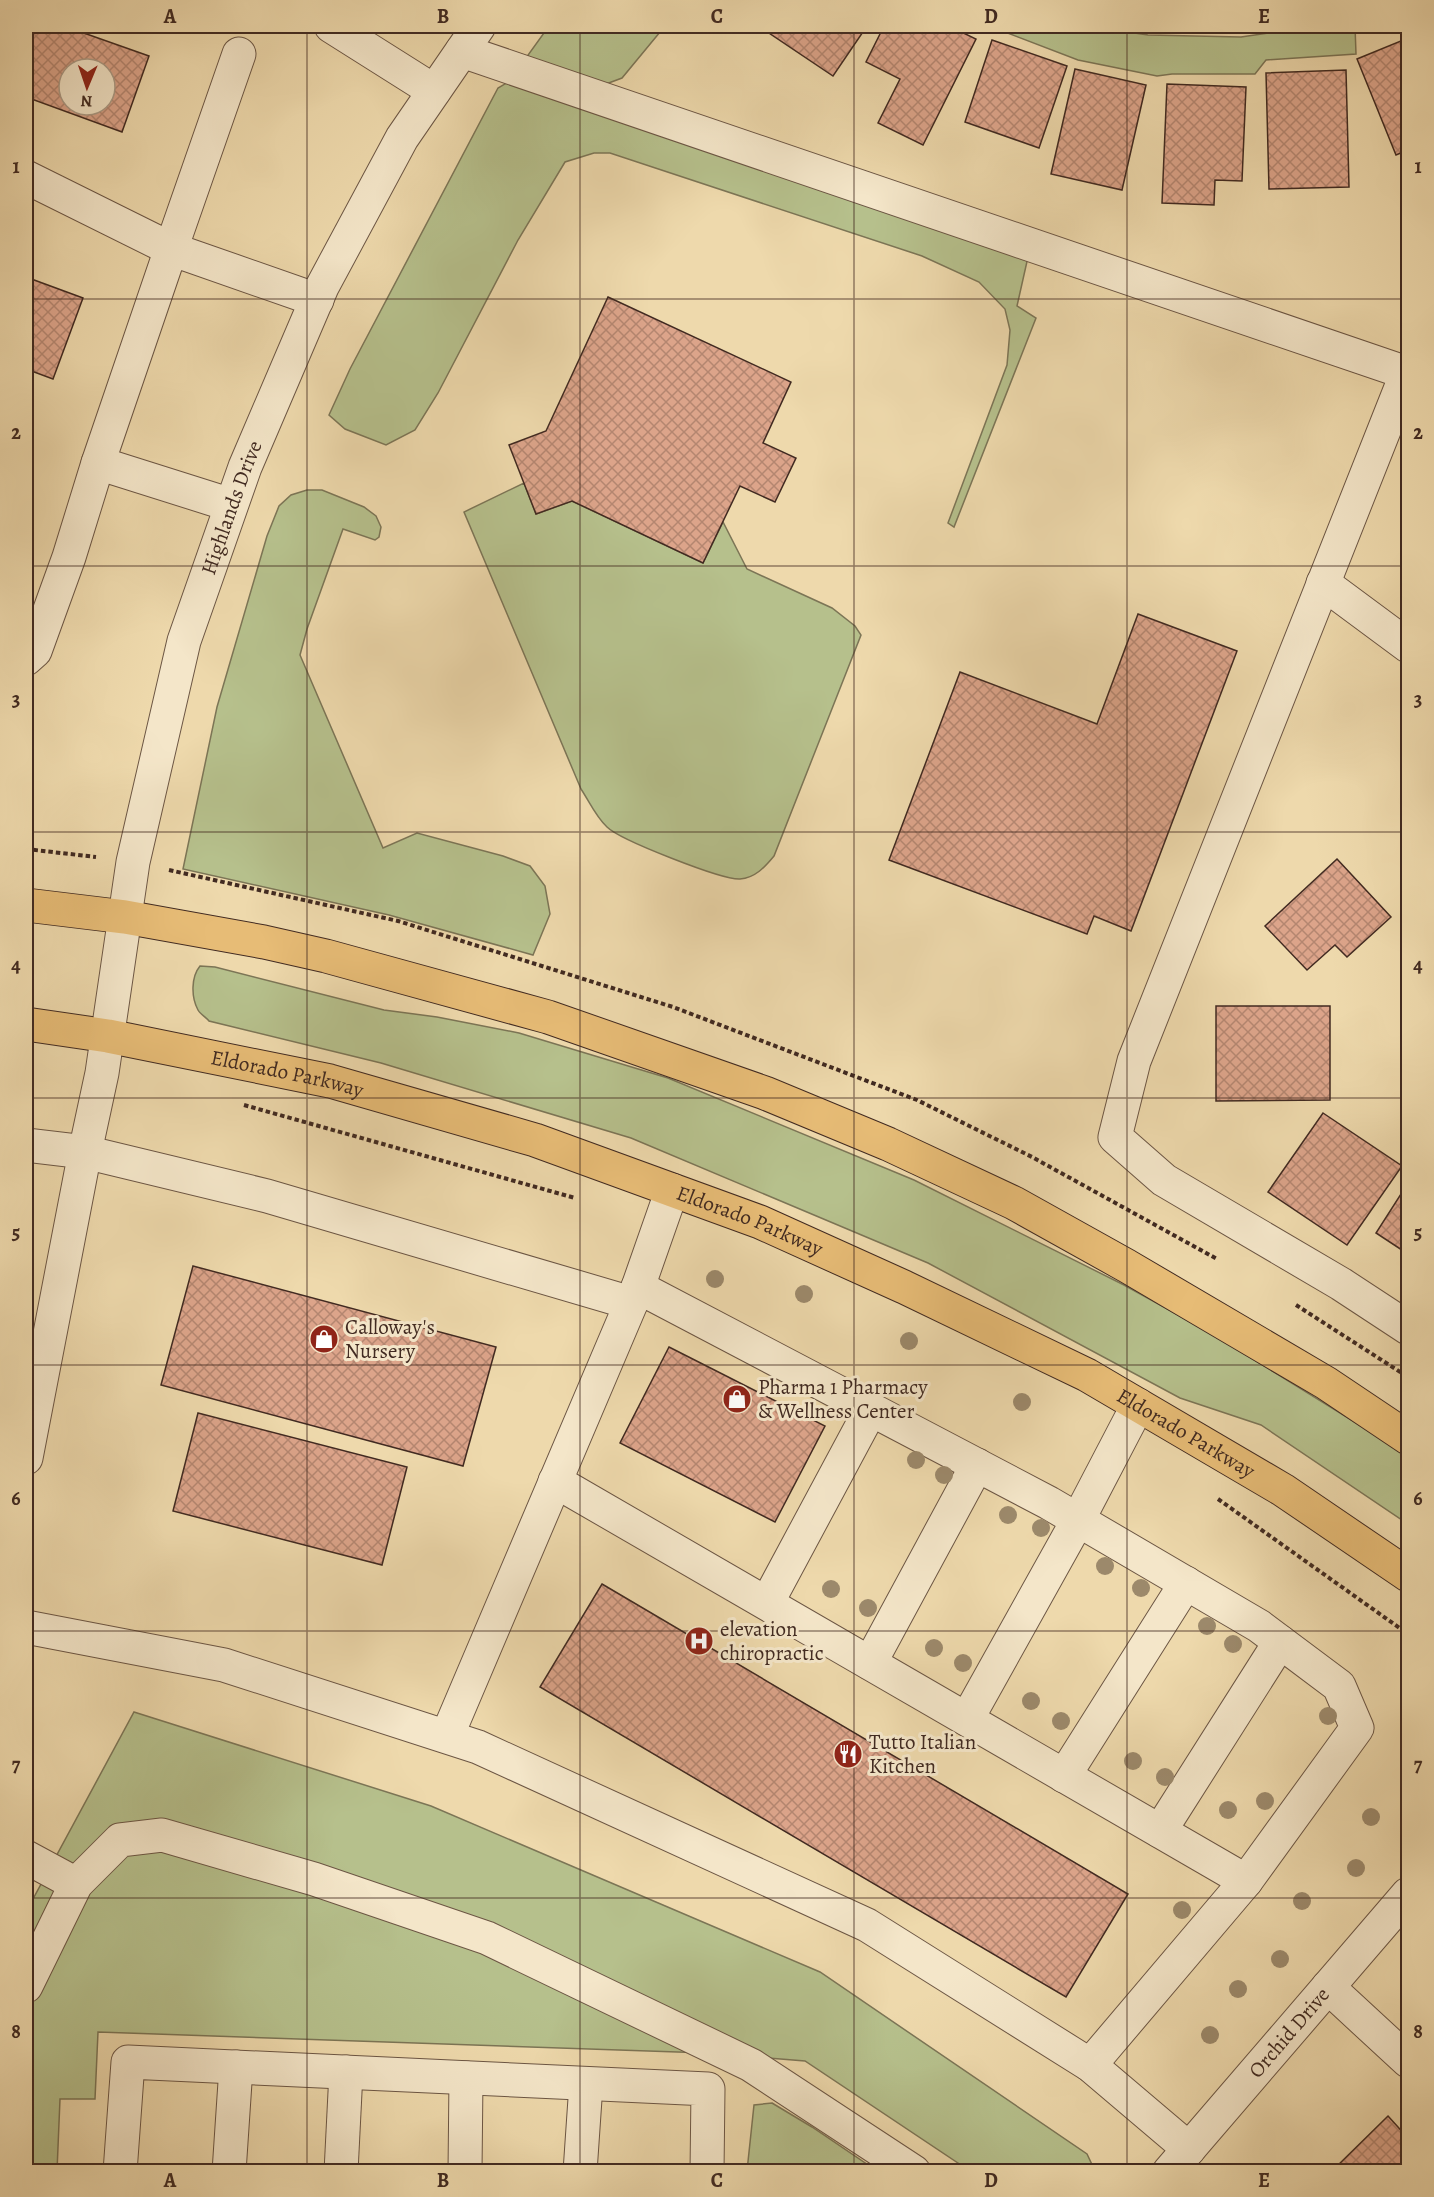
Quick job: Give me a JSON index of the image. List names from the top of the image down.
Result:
{
  "streets": {
    "main road": ["Eldorado Parkway"],
    "street": ["Highlands Drive", "Orchid Drive"]
  },
  "crossings": [
    ["Highlands Drive", "Eldorado Parkway"]
  ],
  "places": {
    "shop": ["Calloway's Nursery", "Pharma 1 Pharmacy & Wellness Center"],
    "hospital": ["elevation chiropractic"],
    "restaurant": ["Tutto Italian Kitchen"]
  },
  "north": "bottom",
  "grid": {
    "columns": [
      "A",
      "B",
      "C",
      "D",
      "E"
    ],
    "rows": [
      "1",
      "2",
      "3",
      "4",
      "5",
      "6",
      "7",
      "8"
    ]
  }
}
